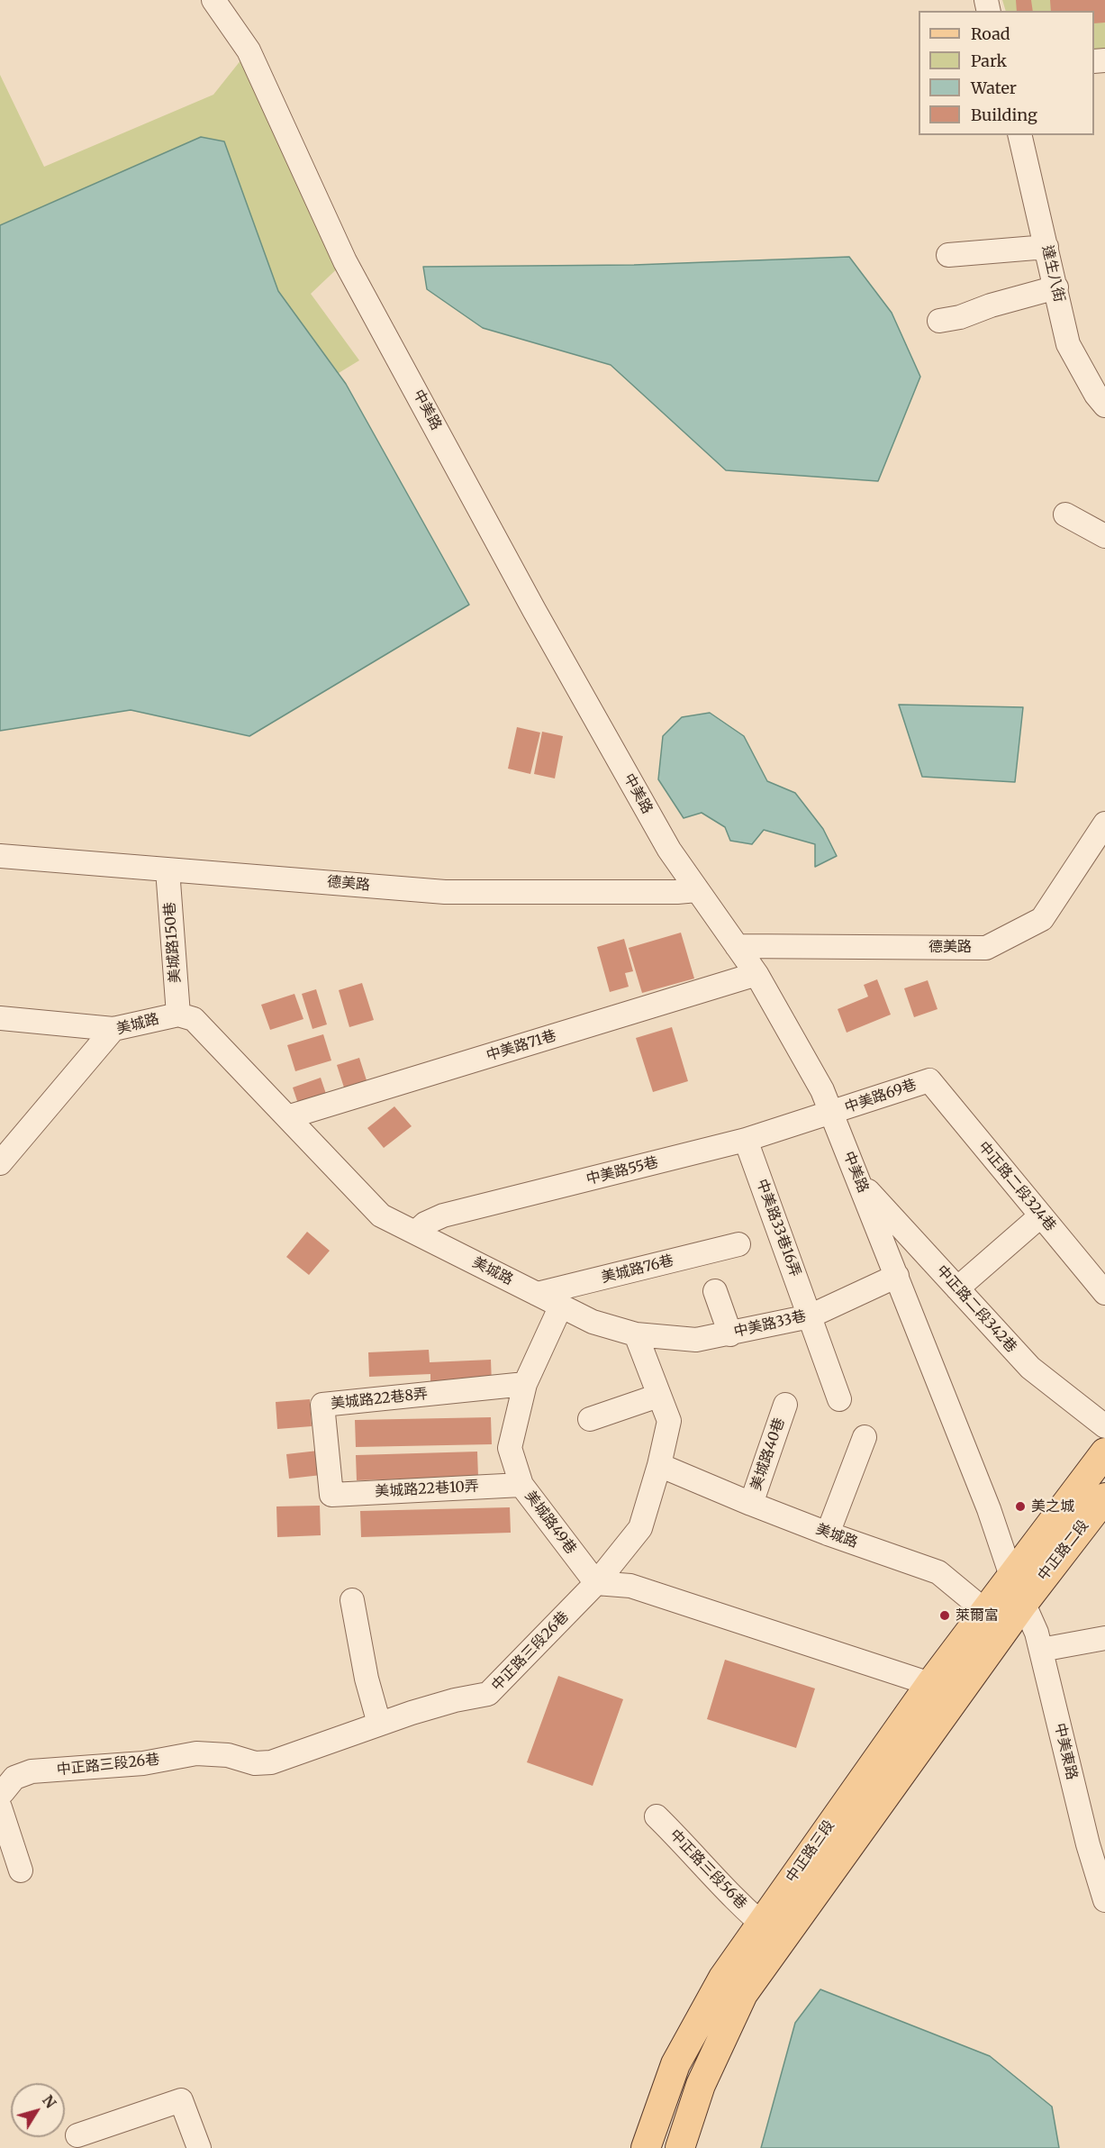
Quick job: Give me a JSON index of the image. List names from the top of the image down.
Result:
{
  "streets": {
    "main road": ["中正路二段", "中正路三段"],
    "street": [
      "達生八街",
      "中美路",
      "德美路",
      "美城路150巷",
      "美城路",
      "中美路71巷",
      "中美路69巷",
      "中美路55巷",
      "中正路二段324巷",
      "中美路33巷16弄",
      "美城路76巷",
      "中正路二段342巷",
      "中美路33巷",
      "美城路22巷8弄",
      "美城路40巷",
      "美城路22巷10弄",
      "美城路49巷",
      "中正路三段26巷",
      "中美東路",
      "中正路三段56巷"
    ]
  },
  "crossings": [
    ["中美路", "德美路"],
    ["中美路", "中美路71巷"],
    ["中美路", "中美路69巷"],
    ["中美路", "中美路55巷"],
    ["中美路", "中正路二段342巷"],
    ["中美路", "中美路33巷"],
    ["中美路", "中正路二段"],
    ["中美路", "中美東路"],
    ["中美路", "中正路三段"],
    ["德美路", "美城路150巷"],
    ["美城路150巷", "美城路"],
    ["美城路", "中美路71巷"],
    ["美城路", "中美路55巷"],
    ["美城路", "美城路76巷"],
    ["美城路", "中美路33巷"],
    ["美城路", "美城路40巷"],
    ["美城路", "美城路49巷"],
    ["美城路", "中正路三段26巷"],
    ["美城路", "中正路三段"],
    ["中美路69巷", "中美路55巷"],
    ["中美路69巷", "中正路二段324巷"],
    ["中美路55巷", "中美路33巷16弄"],
    ["中美路33巷16弄", "中美路33巷"],
    ["美城路22巷8弄", "美城路22巷10弄"],
    ["美城路22巷8弄", "美城路49巷"],
    ["美城路22巷10弄", "美城路49巷"],
    ["美城路49巷", "中正路三段26巷"],
    ["中正路二段", "中美東路"],
    ["中正路二段", "中正路三段"],
    ["中美東路", "中正路三段"],
    ["中正路三段", "中正路三段56巷"]
  ],
  "places": ["美之城", "萊爾富"],
  "legend": [
    "Road",
    "Park",
    "Water",
    "Building"
  ],
  "north": "top right"
}
